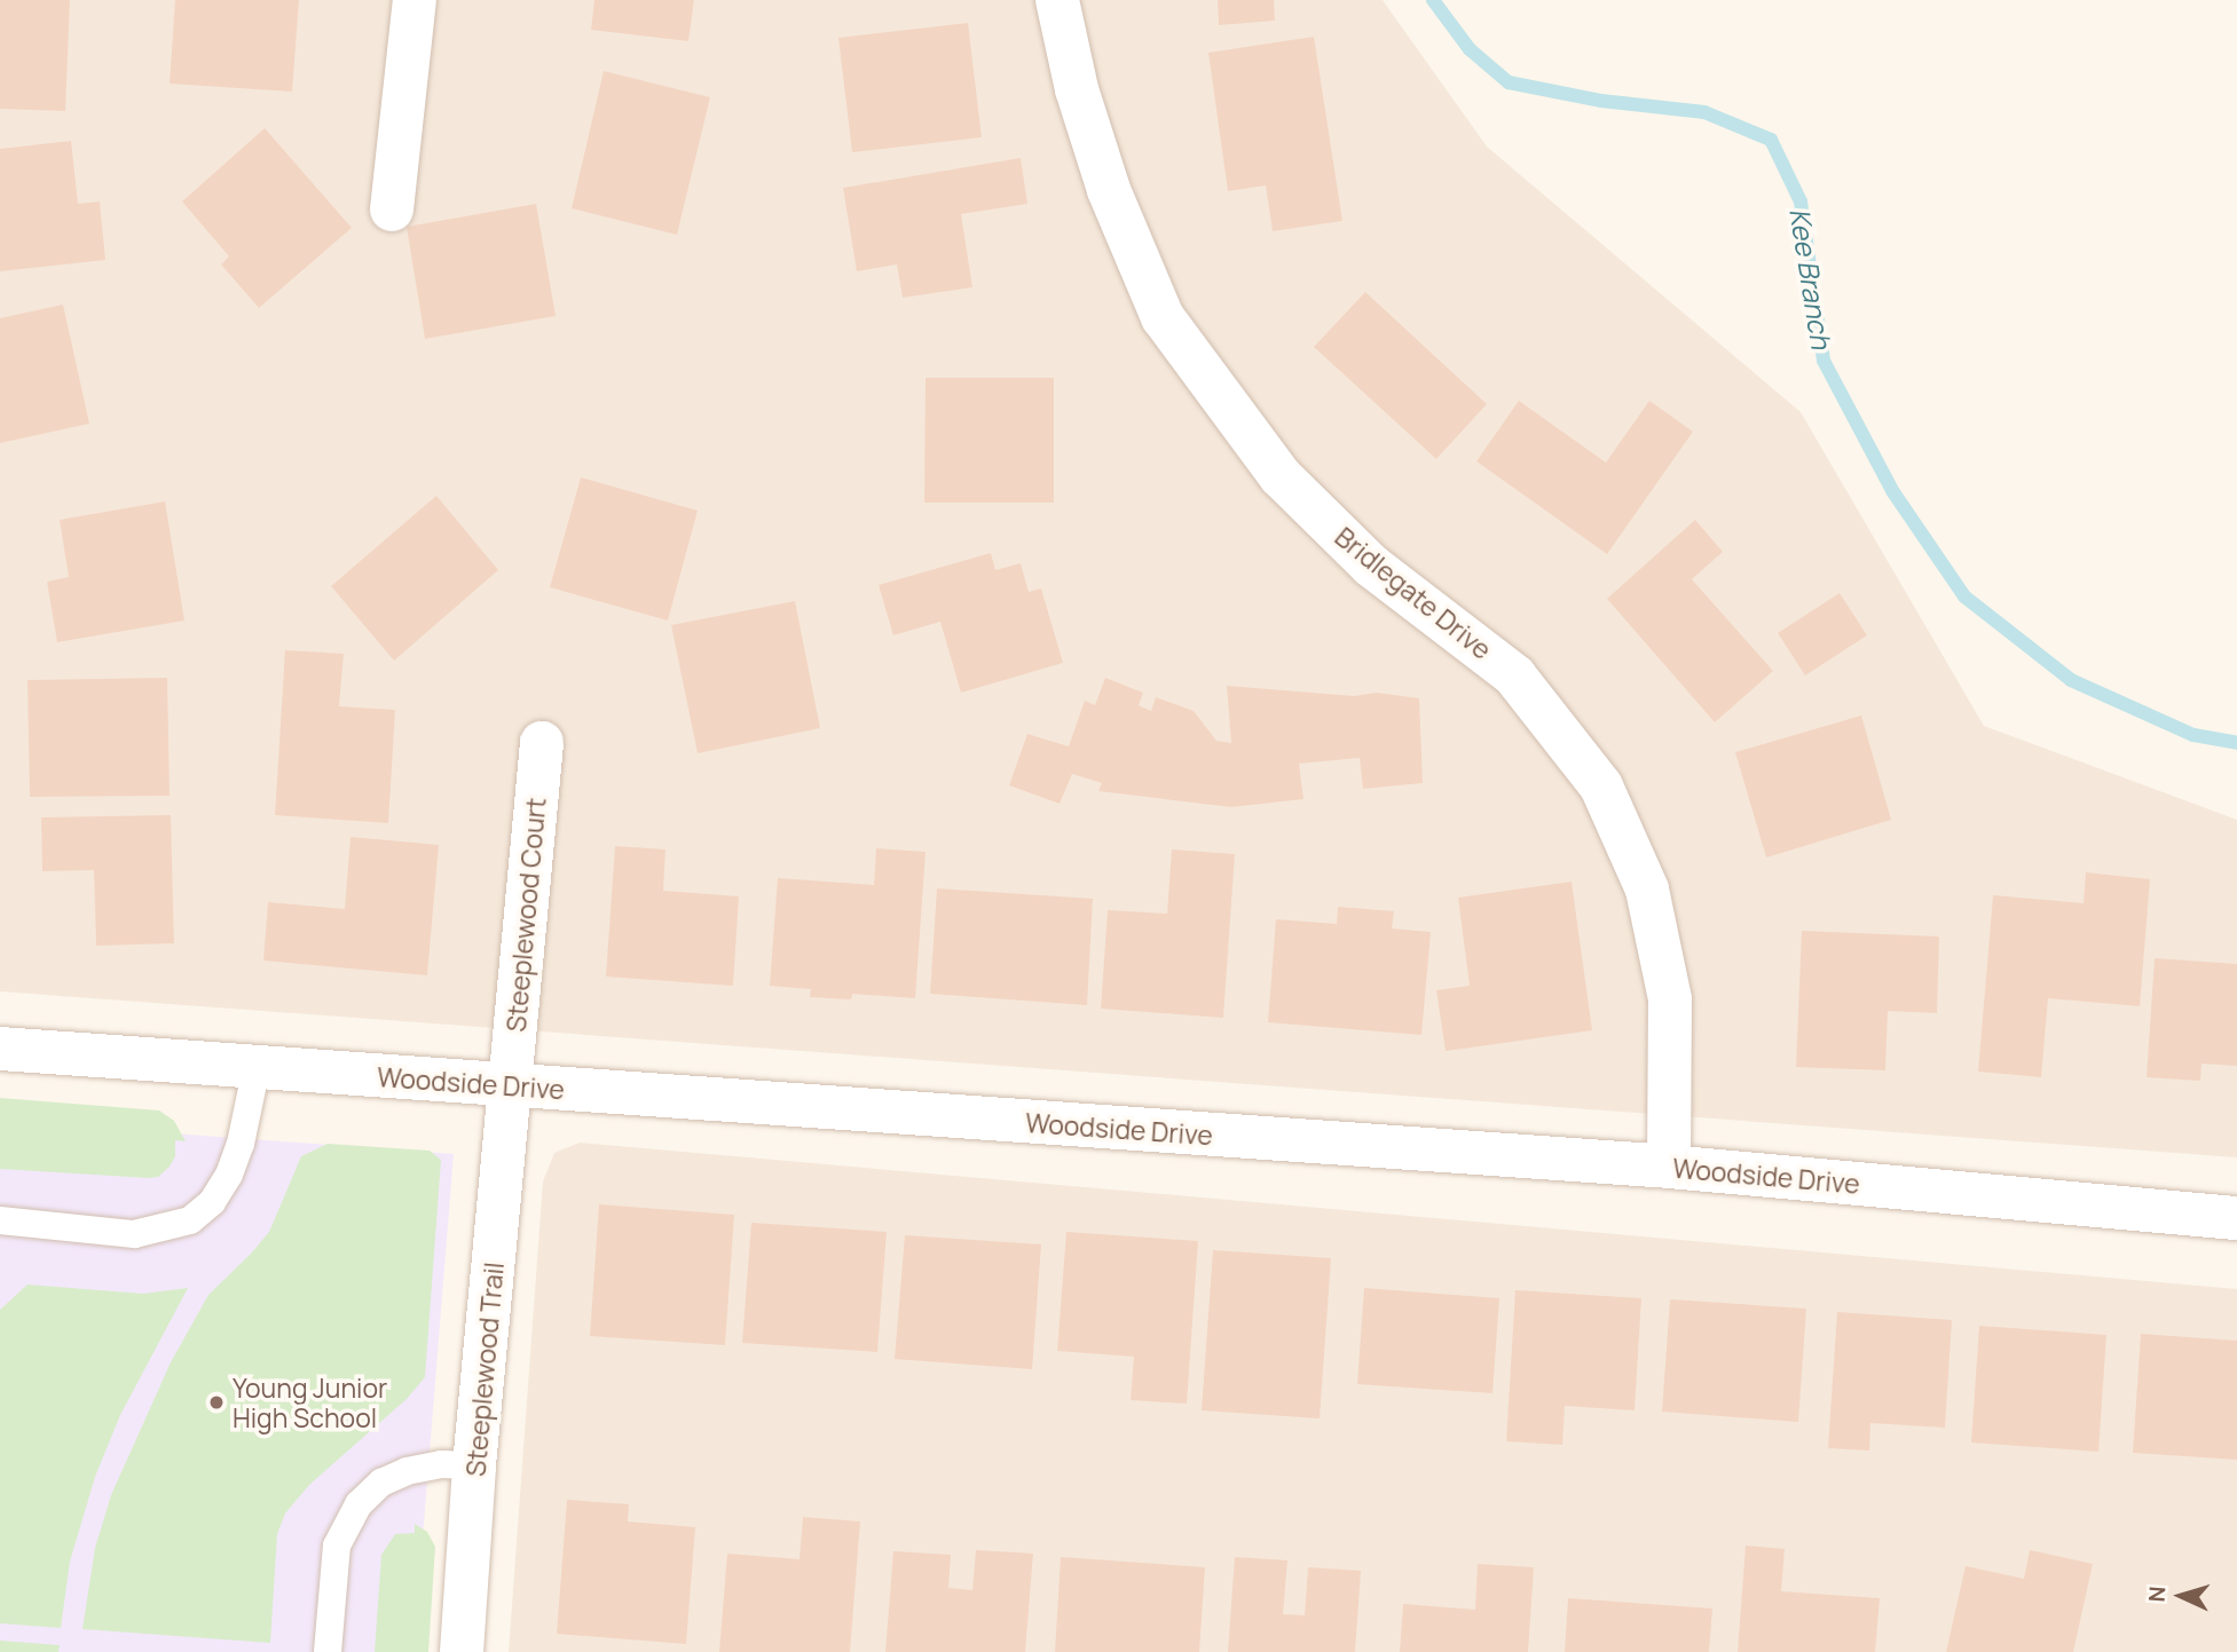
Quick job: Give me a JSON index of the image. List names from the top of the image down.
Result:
{
  "streets": {
    "street": [
      "Bridlegate Drive",
      "Steeplewood Court",
      "Woodside Drive",
      "Steeplewood Trail"
    ]
  },
  "crossings": [
    ["Bridlegate Drive", "Woodside Drive"],
    ["Steeplewood Court", "Woodside Drive"],
    ["Steeplewood Court", "Steeplewood Trail"],
    ["Woodside Drive", "Steeplewood Trail"]
  ],
  "water": ["Kee Branch"],
  "places": ["Young Junior High School"],
  "north": "left"
}
